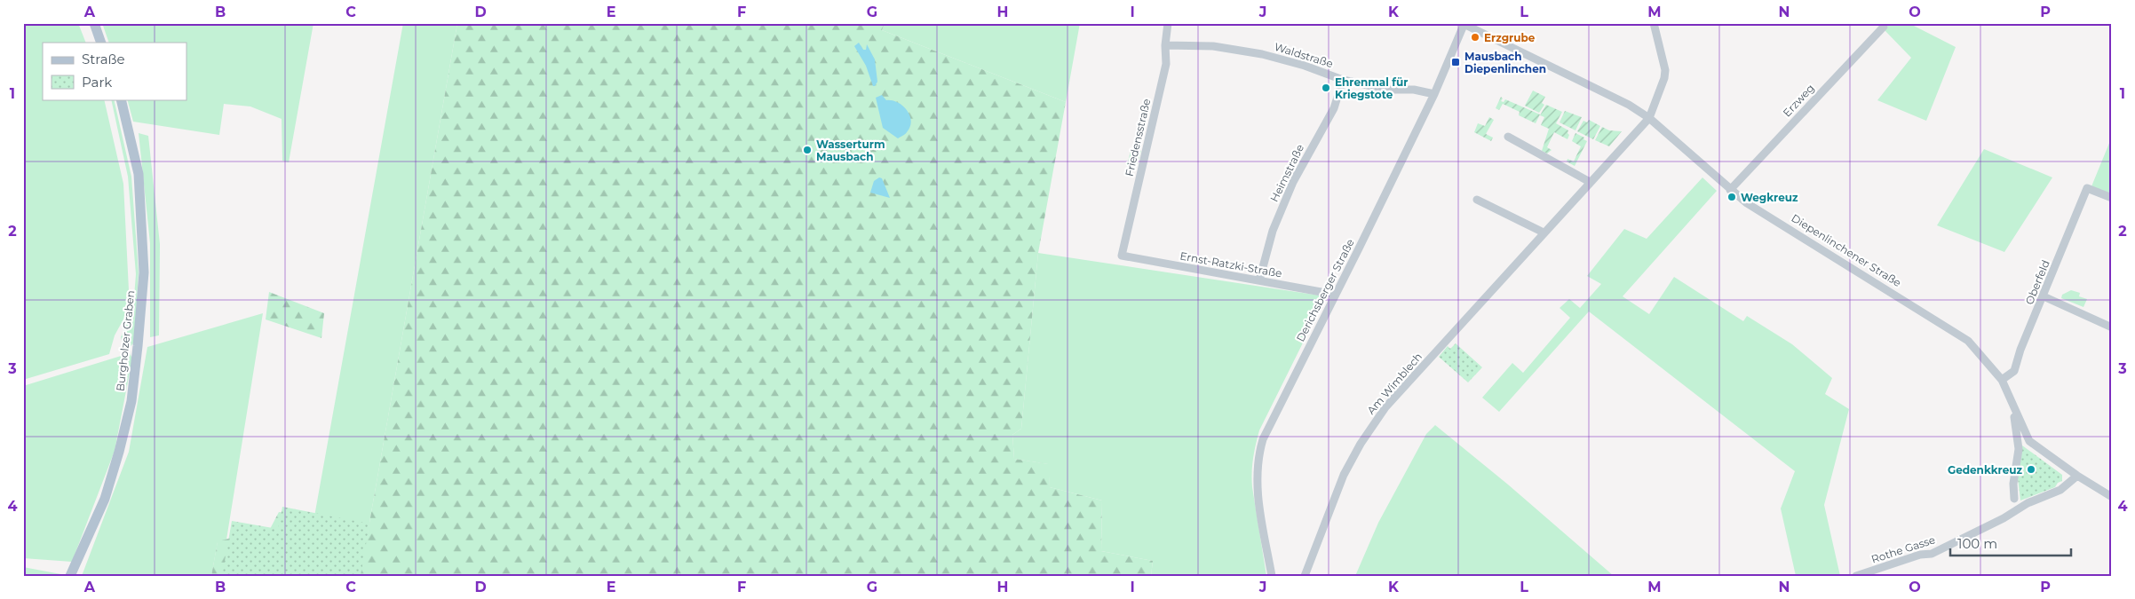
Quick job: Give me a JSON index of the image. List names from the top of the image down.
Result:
{
  "streets": {
    "main road": ["Burgholzer Graben"],
    "street": [
      "Waldstraße",
      "Erzweg",
      "Friedensstraße",
      "Heimstraße",
      "Diepenlinchener Straße",
      "Ernst-Ratzki-Straße",
      "Oberfeld",
      "Derichsberger Straße",
      "Am Wimblech",
      "Rothe Gasse"
    ]
  },
  "crossings": [
    ["Waldstraße", "Friedensstraße"],
    ["Waldstraße", "Heimstraße"],
    ["Waldstraße", "Derichsberger Straße"],
    ["Erzweg", "Diepenlinchener Straße"],
    ["Friedensstraße", "Ernst-Ratzki-Straße"],
    ["Heimstraße", "Ernst-Ratzki-Straße"],
    ["Diepenlinchener Straße", "Oberfeld"],
    ["Diepenlinchener Straße", "Derichsberger Straße"],
    ["Diepenlinchener Straße", "Am Wimblech"],
    ["Diepenlinchener Straße", "Rothe Gasse"],
    ["Ernst-Ratzki-Straße", "Derichsberger Straße"]
  ],
  "places": {
    "other": [
      "Erzgrube",
      "Ehrenmal für Kriegstote",
      "Wasserturm Mausbach",
      "Wegkreuz",
      "Gedenkkreuz"
    ],
    "transit": ["Mausbach Diepenlinchen"]
  },
  "legend": ["Straße", "Park"],
  "scale_bar": "100 m",
  "grid": {
    "columns": [
      "A",
      "B",
      "C",
      "D",
      "E",
      "F",
      "G",
      "H",
      "I",
      "J",
      "K",
      "L",
      "M",
      "N",
      "O",
      "P"
    ],
    "rows": [
      "1",
      "2",
      "3",
      "4"
    ]
  }
}
